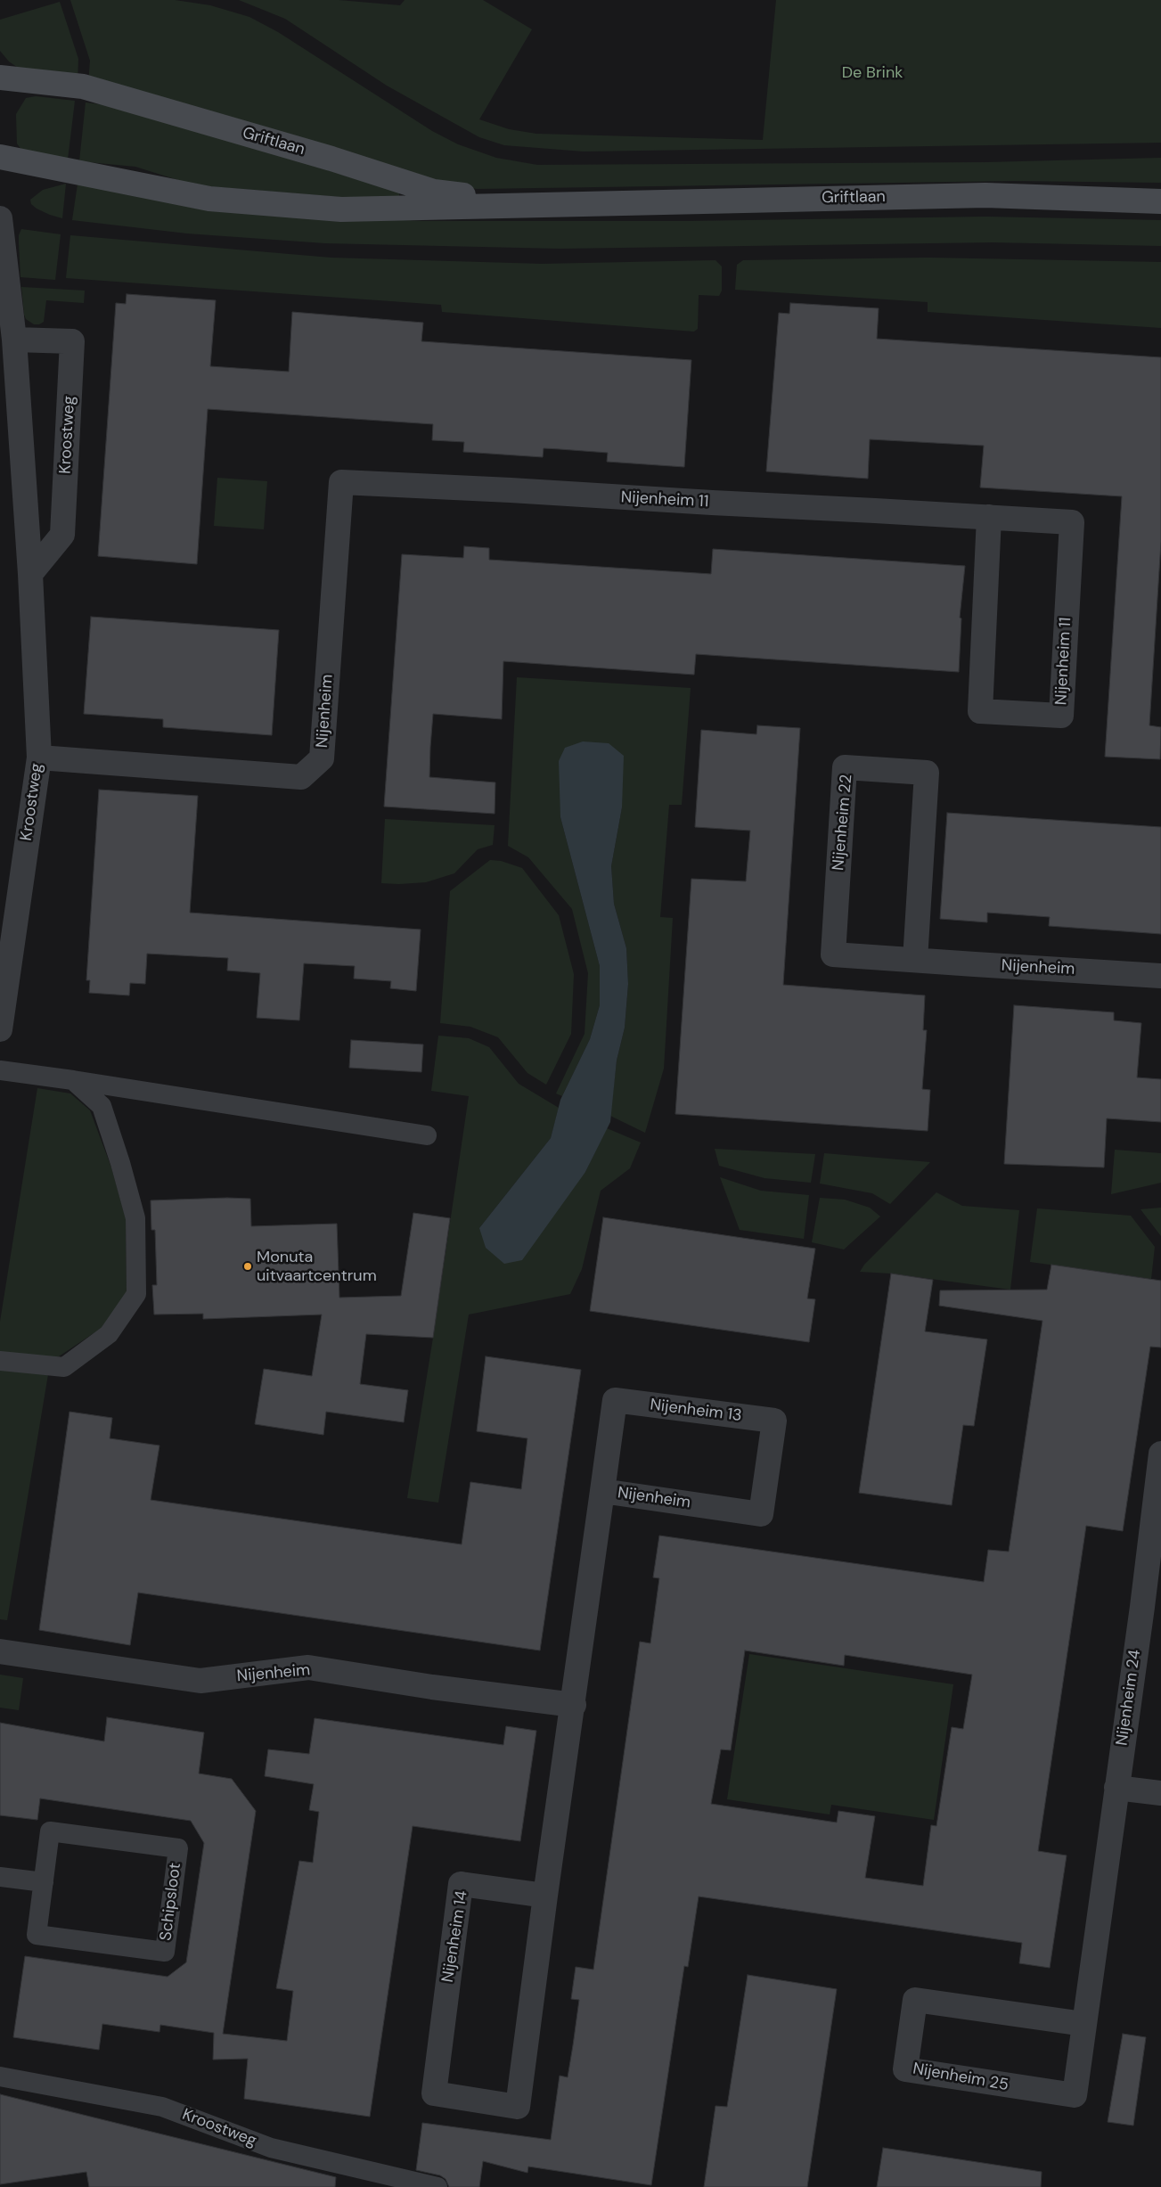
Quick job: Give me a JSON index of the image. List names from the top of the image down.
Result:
{
  "streets": {
    "street": [
      "Griftlaan",
      "Kroostweg",
      "Nijenheim 11",
      "Nijenheim",
      "Nijenheim 22",
      "Nijenheim 13",
      "Nijenheim 24",
      "Nijenheim 14",
      "Nijenheim 25"
    ],
    "lane": ["Schipsloot"]
  },
  "crossings": [
    ["Kroostweg", "Nijenheim"],
    ["Nijenheim 11", "Nijenheim"],
    ["Nijenheim", "Nijenheim 22"],
    ["Nijenheim", "Nijenheim 13"],
    ["Nijenheim", "Nijenheim 14"],
    ["Nijenheim 24", "Nijenheim 25"]
  ],
  "parks": ["De Brink"],
  "places": ["Monuta uitvaartcentrum"]
}
